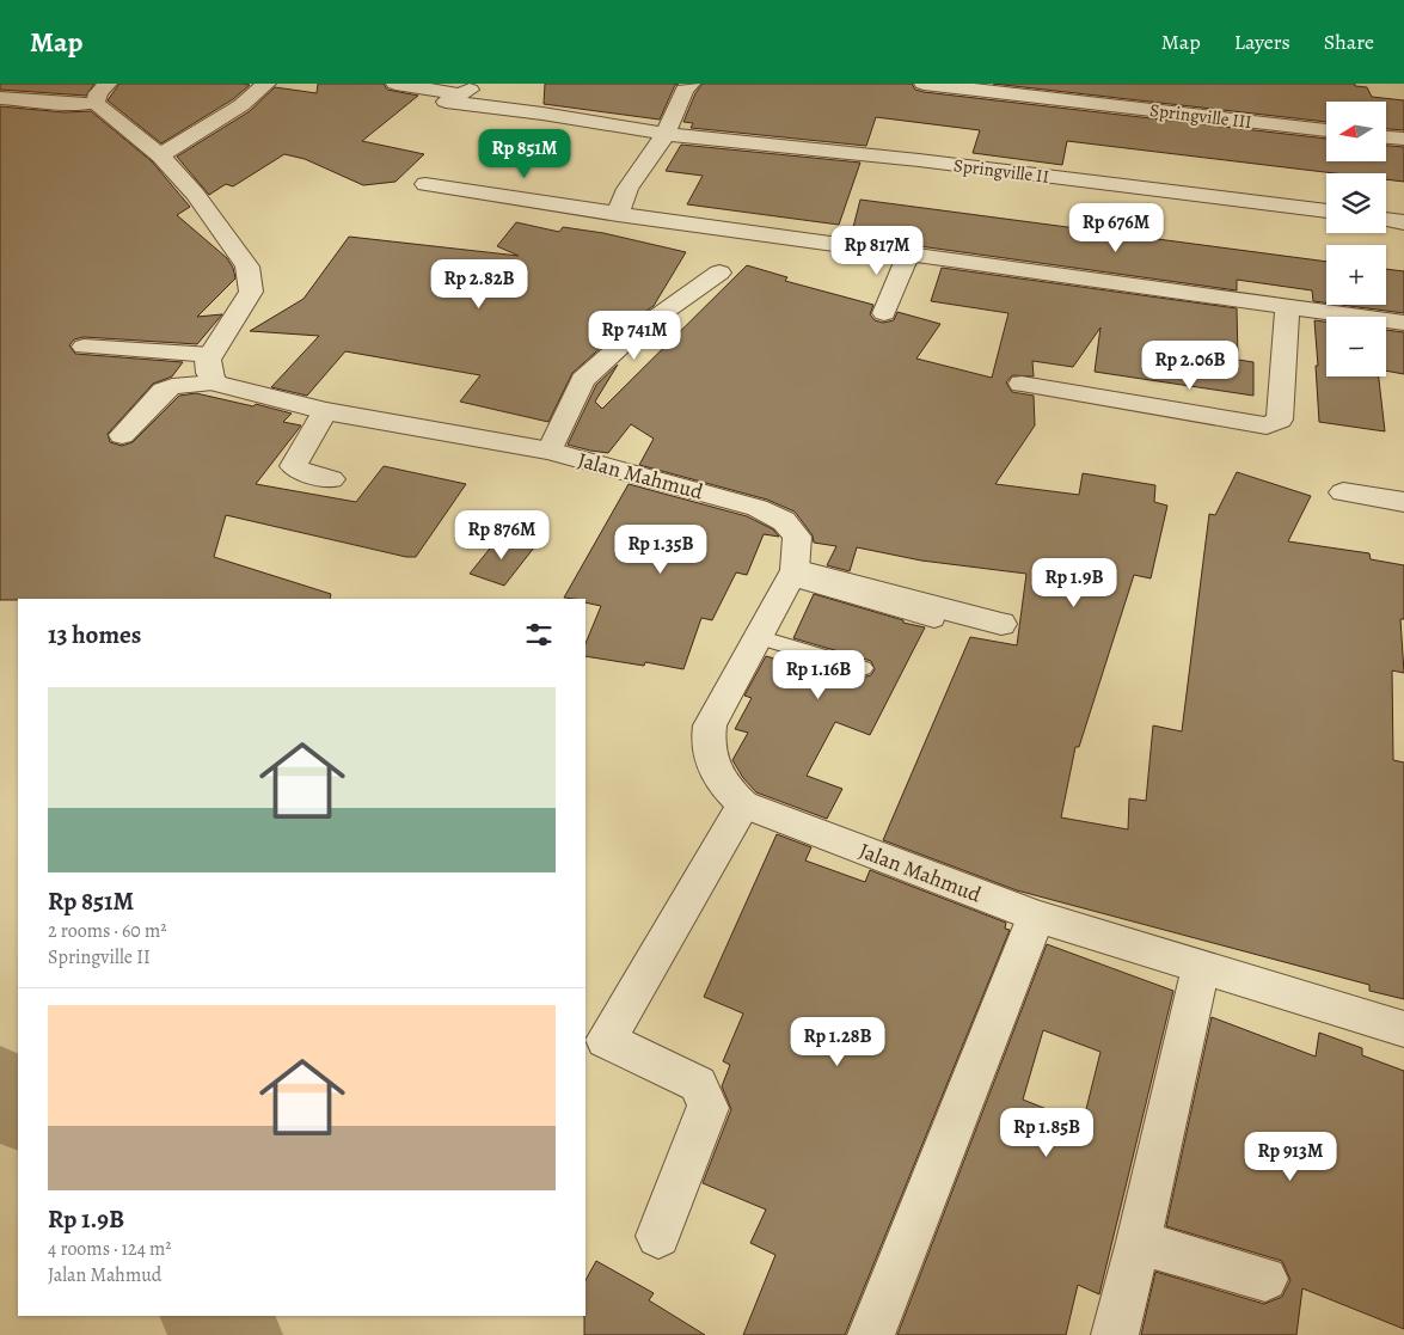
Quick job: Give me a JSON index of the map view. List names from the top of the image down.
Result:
{
  "streets": {
    "street": ["Springville III", "Springville II", "Jalan Mahmud"]
  },
  "north": "left",
  "page": {
    "header": "Map",
    "nav": ["Map", "Layers", "Share"],
    "map_buttons": ["+", "−"],
    "price": [
      "Rp 851M",
      "Rp 676M",
      "Rp 817M",
      "Rp 2.82B",
      "Rp 741M",
      "Rp 2.06B",
      "Rp 876M",
      "Rp 1.35B",
      "Rp 1.9B",
      "Rp 1.16B",
      "Rp 1.28B",
      "Rp 1.85B",
      "Rp 913M"
    ],
    "heading": "13 homes",
    "list": [
      {
        "name": "Rp 851M",
        "note": "2 rooms · 60 m² · Springville II"
      },
      {
        "name": "Rp 1.9B",
        "note": "4 rooms · 124 m² · Jalan Mahmud"
      }
    ]
  }
}
